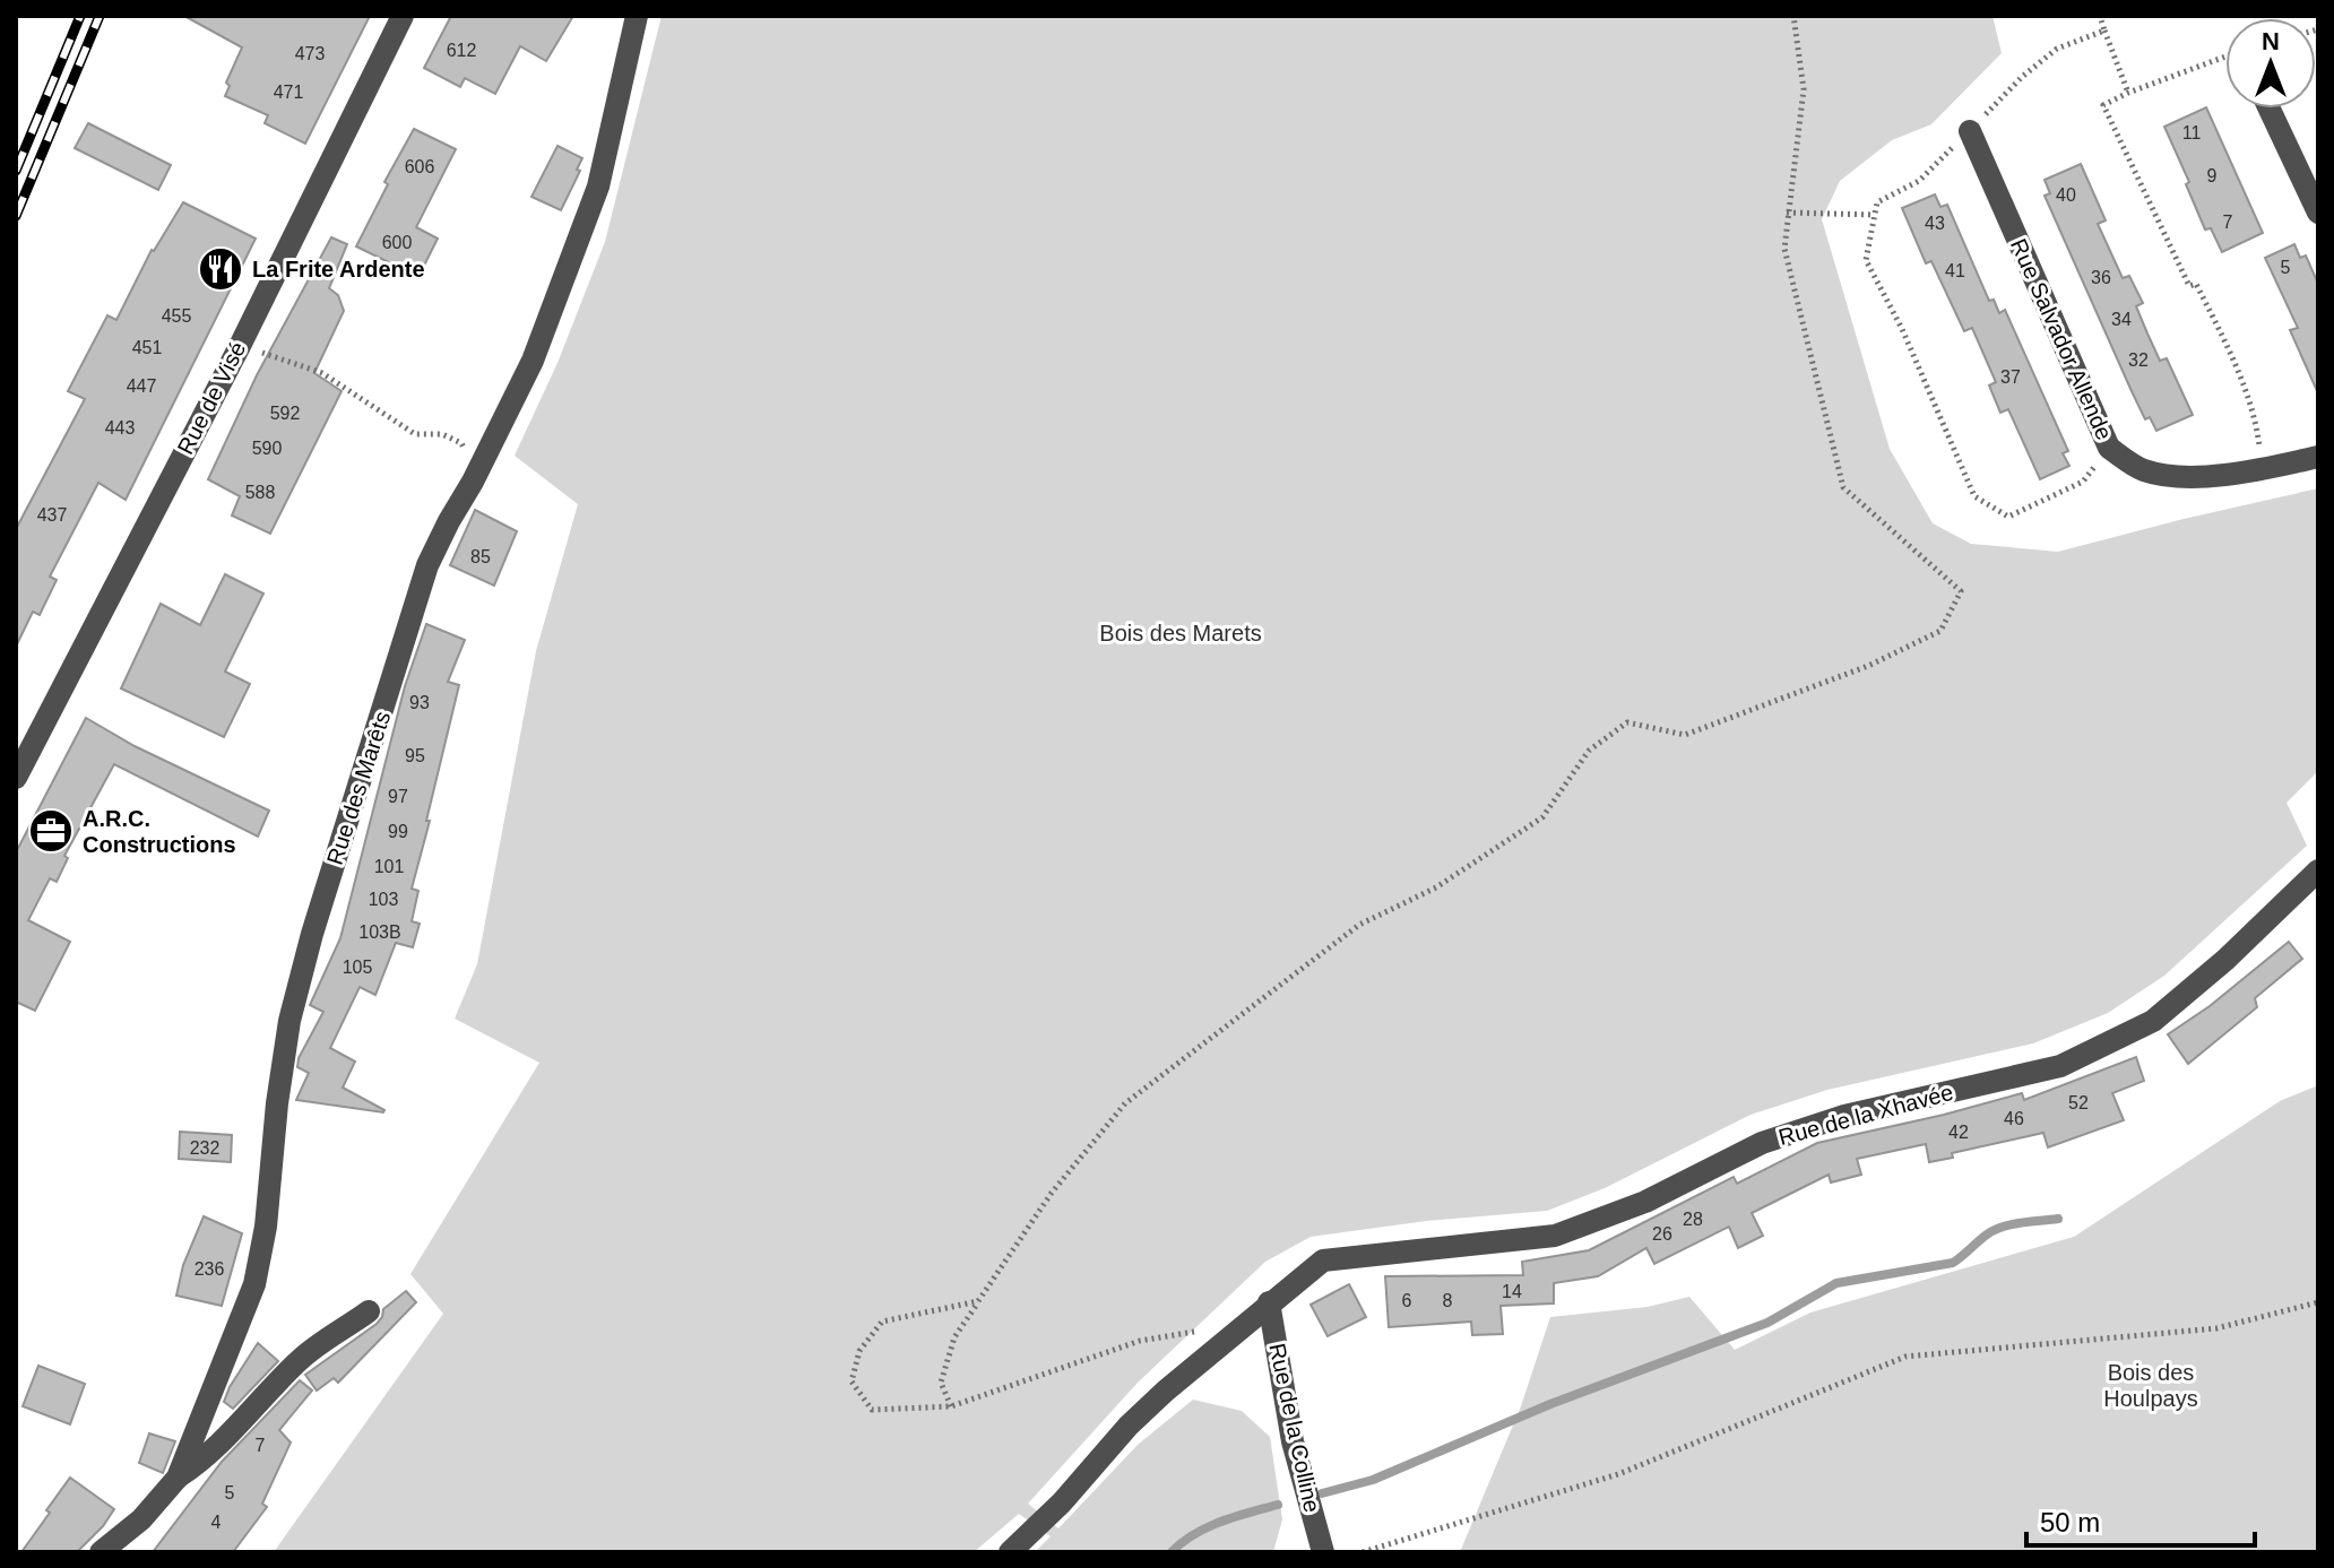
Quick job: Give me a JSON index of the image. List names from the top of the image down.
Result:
{
  "streets": {
    "street": [
      "Rue Salvador Allende",
      "Rue de Visé",
      "Rue des Marêts",
      "Rue de la Xhavée",
      "Rue de la Colline"
    ]
  },
  "crossings": [
    ["Rue de la Xhavée", "Rue de la Colline"]
  ],
  "parks": ["Bois des Marets", "Bois des Houlpays"],
  "places": {
    "restaurant": ["La Frite Ardente"],
    "office": ["A.R.C. Constructions"]
  },
  "house_numbers": [
    "612",
    "473",
    "471",
    "11",
    "606",
    "9",
    "40",
    "7",
    "43",
    "600",
    "5",
    "41",
    "36",
    "455",
    "34",
    "451",
    "32",
    "37",
    "447",
    "592",
    "443",
    "590",
    "588",
    "437",
    "85",
    "93",
    "95",
    "97",
    "99",
    "101",
    "103",
    "103B",
    "105",
    "52",
    "46",
    "42",
    "232",
    "28",
    "26",
    "236",
    "14",
    "6",
    "8",
    "7",
    "5",
    "4"
  ],
  "scale_bar": "50 m",
  "north": "top"
}
